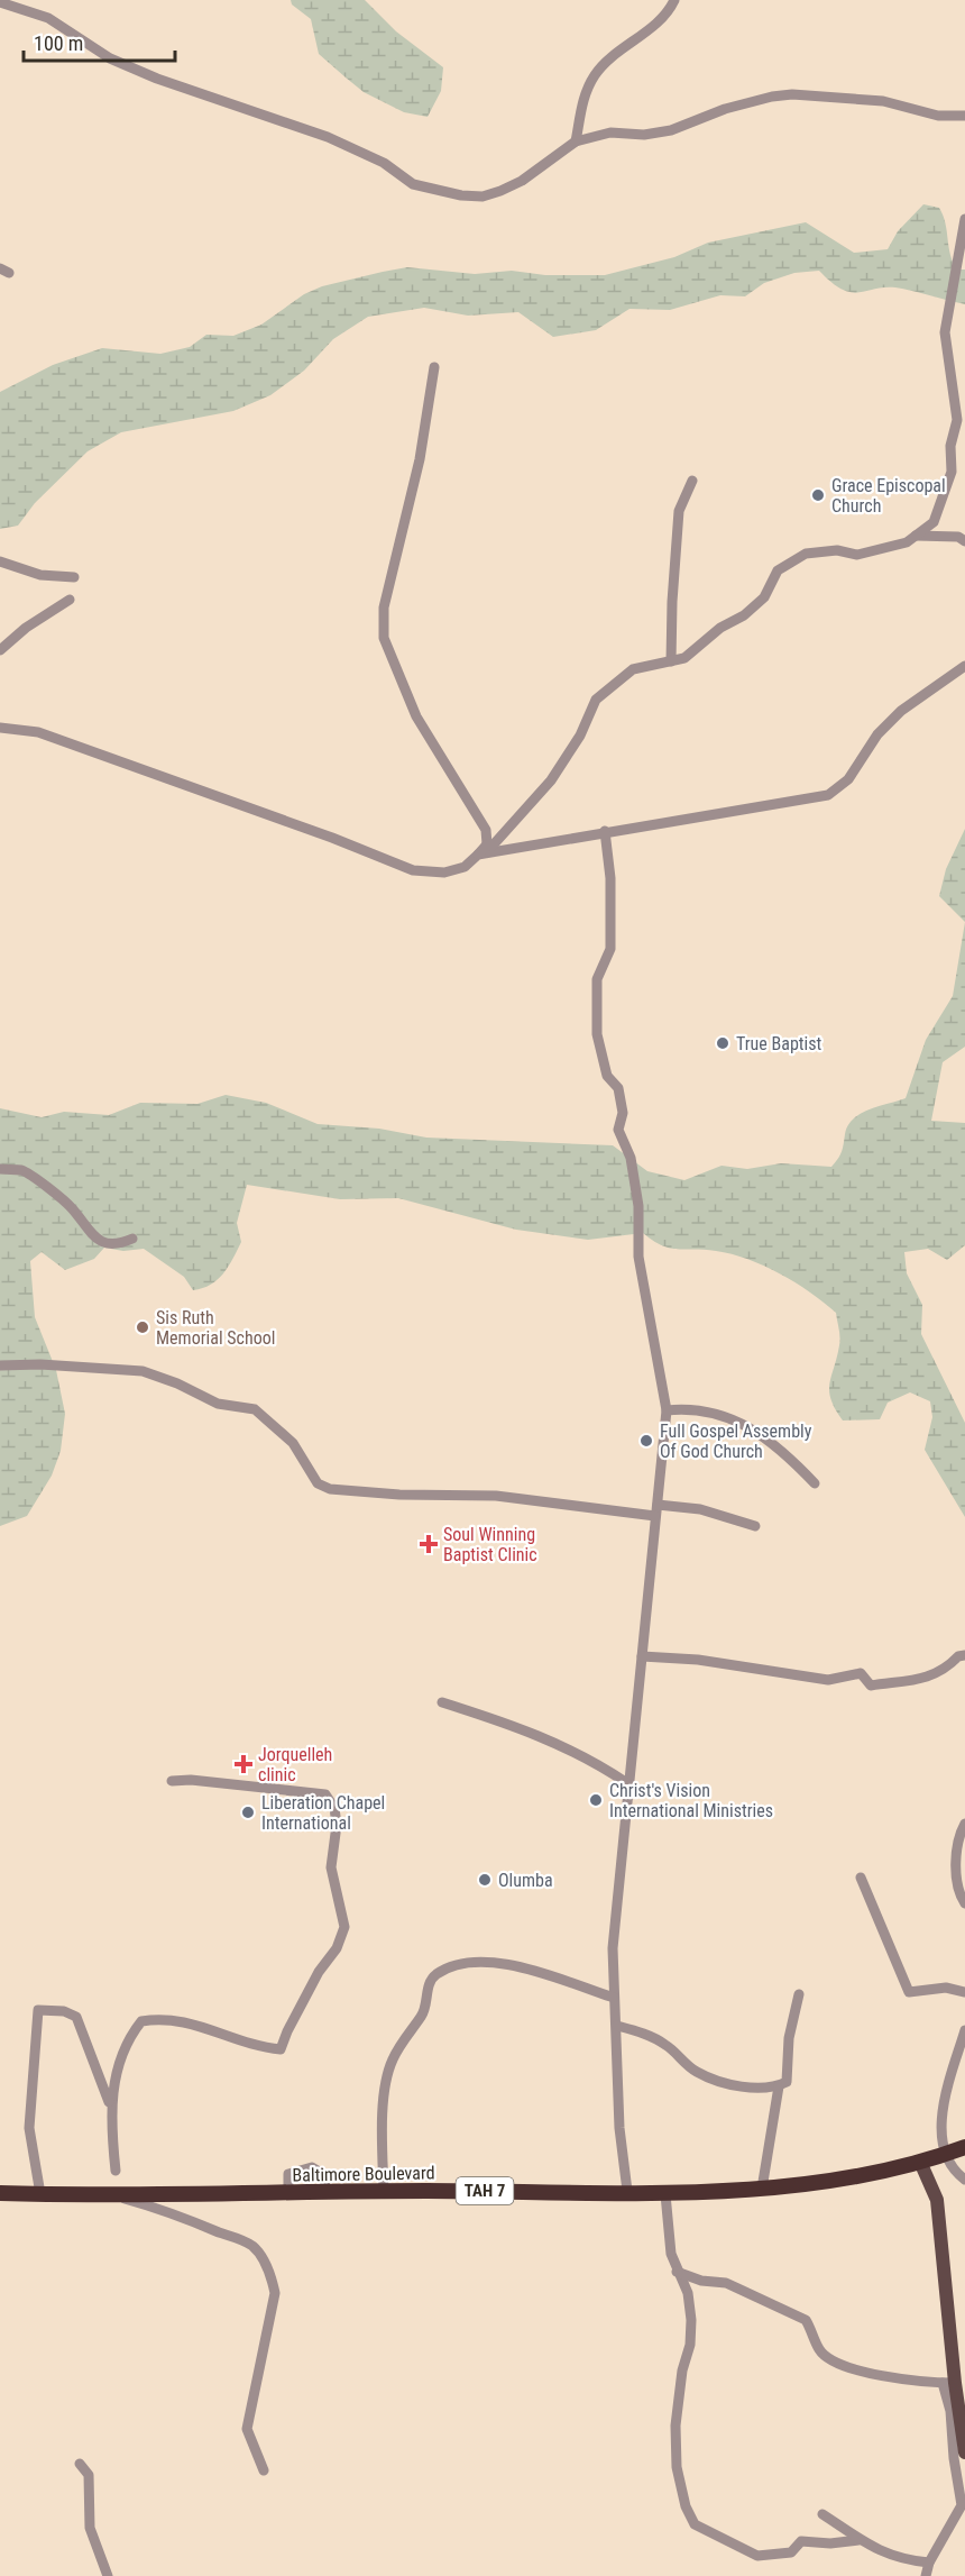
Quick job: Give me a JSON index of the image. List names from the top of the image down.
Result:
{
  "streets": {
    "highway": ["Baltimore Boulevard", "TAH 7"]
  },
  "places": {
    "other": [
      "Grace Episcopal Church",
      "True Baptist",
      "Sis Ruth Memorial School",
      "Full Gospel Assembly Of God Church",
      "Christ's Vision International Ministries",
      "Liberation Chapel International",
      "Olumba"
    ],
    "health": ["Soul Winning Baptist Clinic", "Jorquelleh clinic"]
  },
  "scale_bar": "100 m"
}
